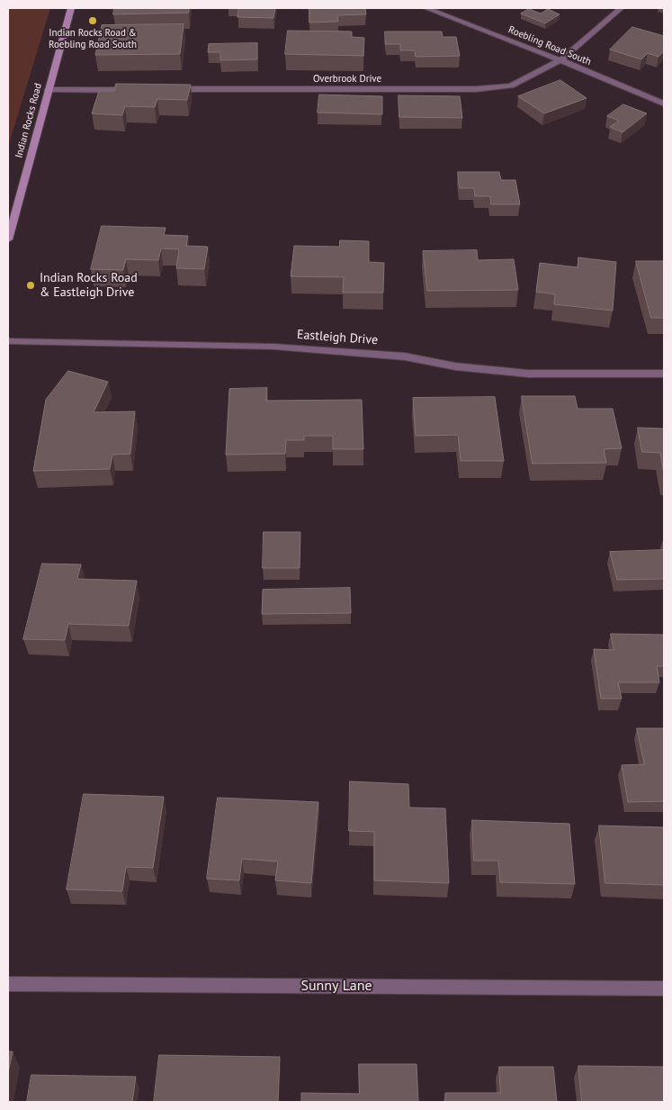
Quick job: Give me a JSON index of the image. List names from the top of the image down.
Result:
{
  "streets": {
    "street": [
      "Roebling Road South",
      "Overbrook Drive",
      "Indian Rocks Road",
      "Eastleigh Drive",
      "Sunny Lane"
    ]
  },
  "crossings": [
    ["Roebling Road South", "Overbrook Drive"]
  ],
  "places": ["Indian Rocks Road & Roebling Road South", "Indian Rocks Road & Eastleigh Drive"]
}
